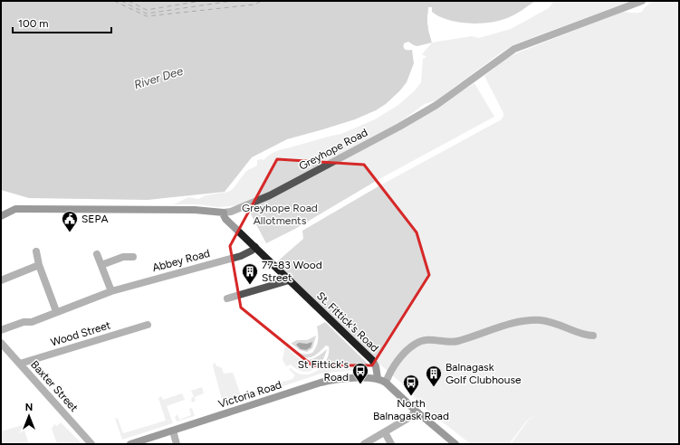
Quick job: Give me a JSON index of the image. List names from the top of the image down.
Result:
{
  "streets": {
    "street": [
      "Greyhope Road",
      "Abbey Road",
      "St. Fittick's Road",
      "Wood Street",
      "Baxter Street",
      "Victoria Road"
    ]
  },
  "crossings": [
    ["Greyhope Road", "St. Fittick's Road"],
    ["Abbey Road", "St. Fittick's Road"],
    ["St. Fittick's Road", "Victoria Road"],
    ["Wood Street", "Baxter Street"]
  ],
  "water": ["River Dee"],
  "parks": ["Greyhope Road Allotments"],
  "places": {
    "public building": ["SEPA"],
    "building": ["77-83 Wood Street", "Balnagask Golf Clubhouse"],
    "bus stop": ["St Fittick's Road", "North Balnagask Road"]
  },
  "scale_bar": "100 m",
  "north": "top"
}
